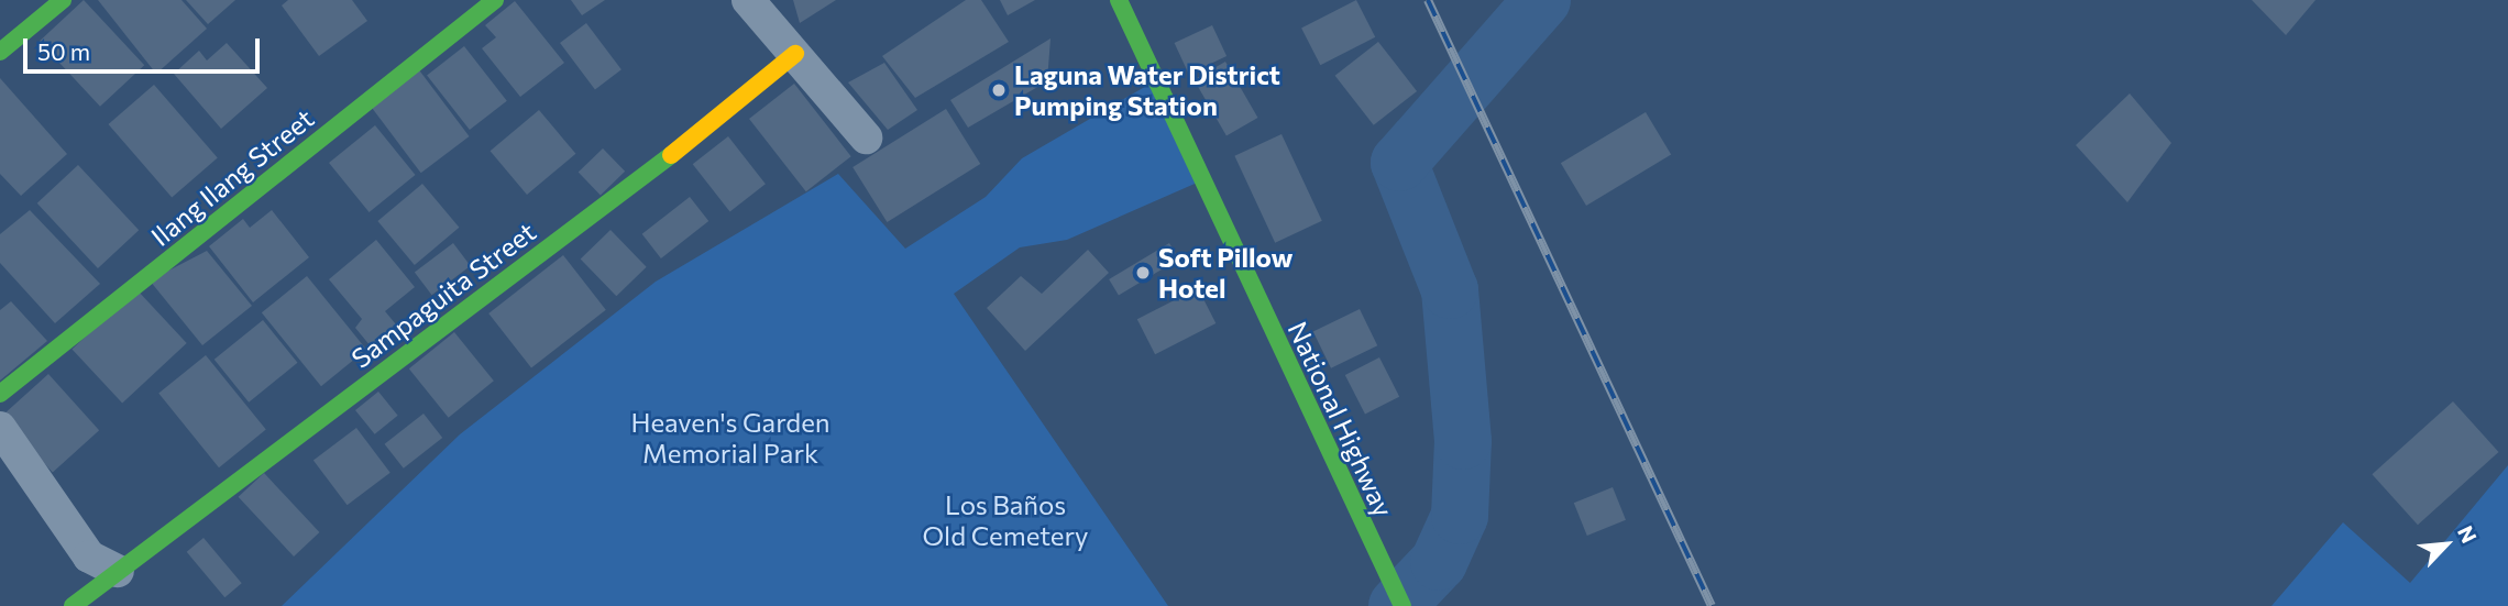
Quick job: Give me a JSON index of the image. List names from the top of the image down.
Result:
{
  "streets": {
    "street": ["Ilang Ilang Street", "Sampaguita Street", "National Highway"]
  },
  "parks": ["Heaven's Garden Memorial Park", "Los Baños Old Cemetery"],
  "places": ["Laguna Water District Pumping Station", "Soft Pillow Hotel"],
  "scale_bar": "50 m",
  "north": "top right"
}
